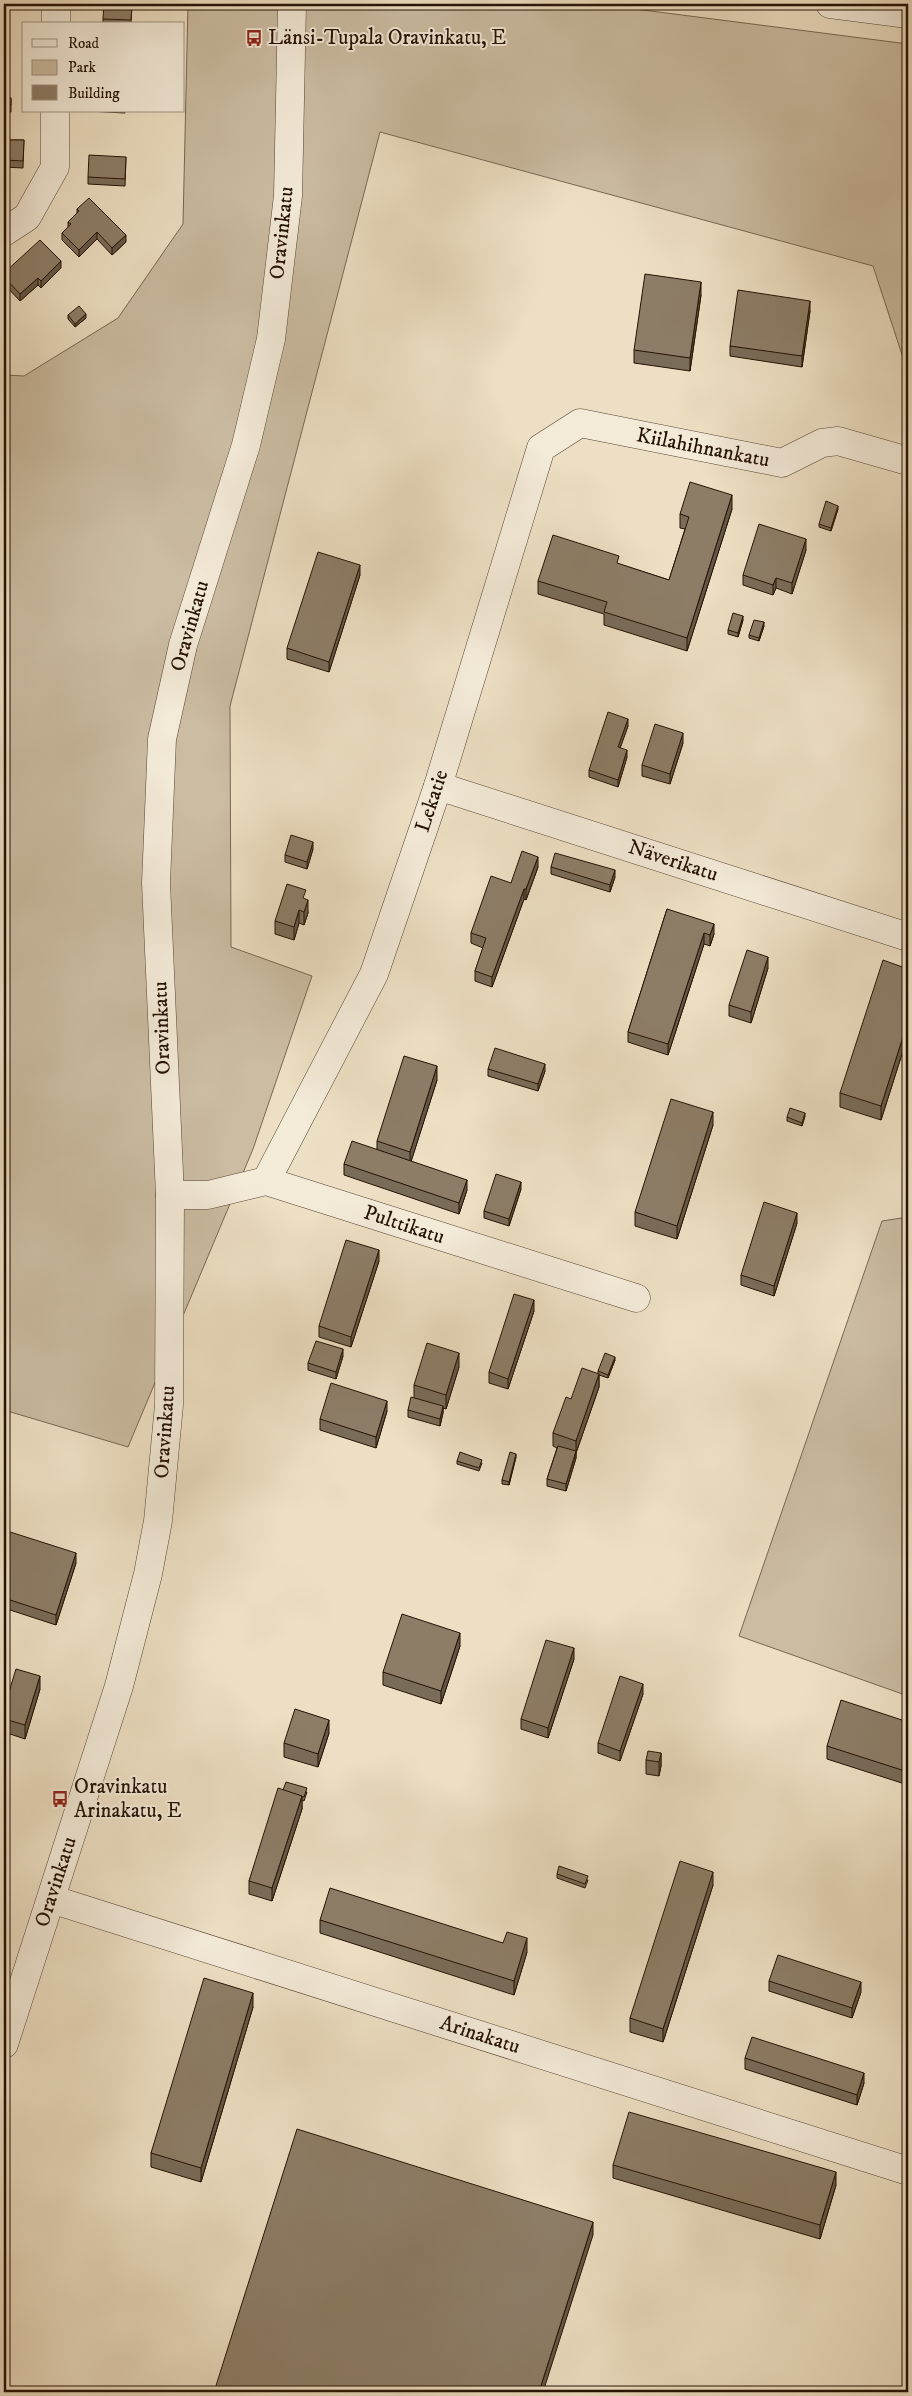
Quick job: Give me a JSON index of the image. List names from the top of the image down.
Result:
{
  "streets": {
    "street": [
      "Oravinkatu",
      "Kiilahihnankatu",
      "Lekatie",
      "Näverikatu",
      "Pulttikatu",
      "Arinakatu"
    ]
  },
  "crossings": [
    ["Oravinkatu", "Arinakatu"],
    ["Kiilahihnankatu", "Lekatie"],
    ["Lekatie", "Näverikatu"],
    ["Lekatie", "Pulttikatu"]
  ],
  "places": {
    "bus stop": ["Länsi-Tupala Oravinkatu, E", "Oravinkatu Arinakatu, E"]
  },
  "legend": ["Road", "Park", "Building"]
}
